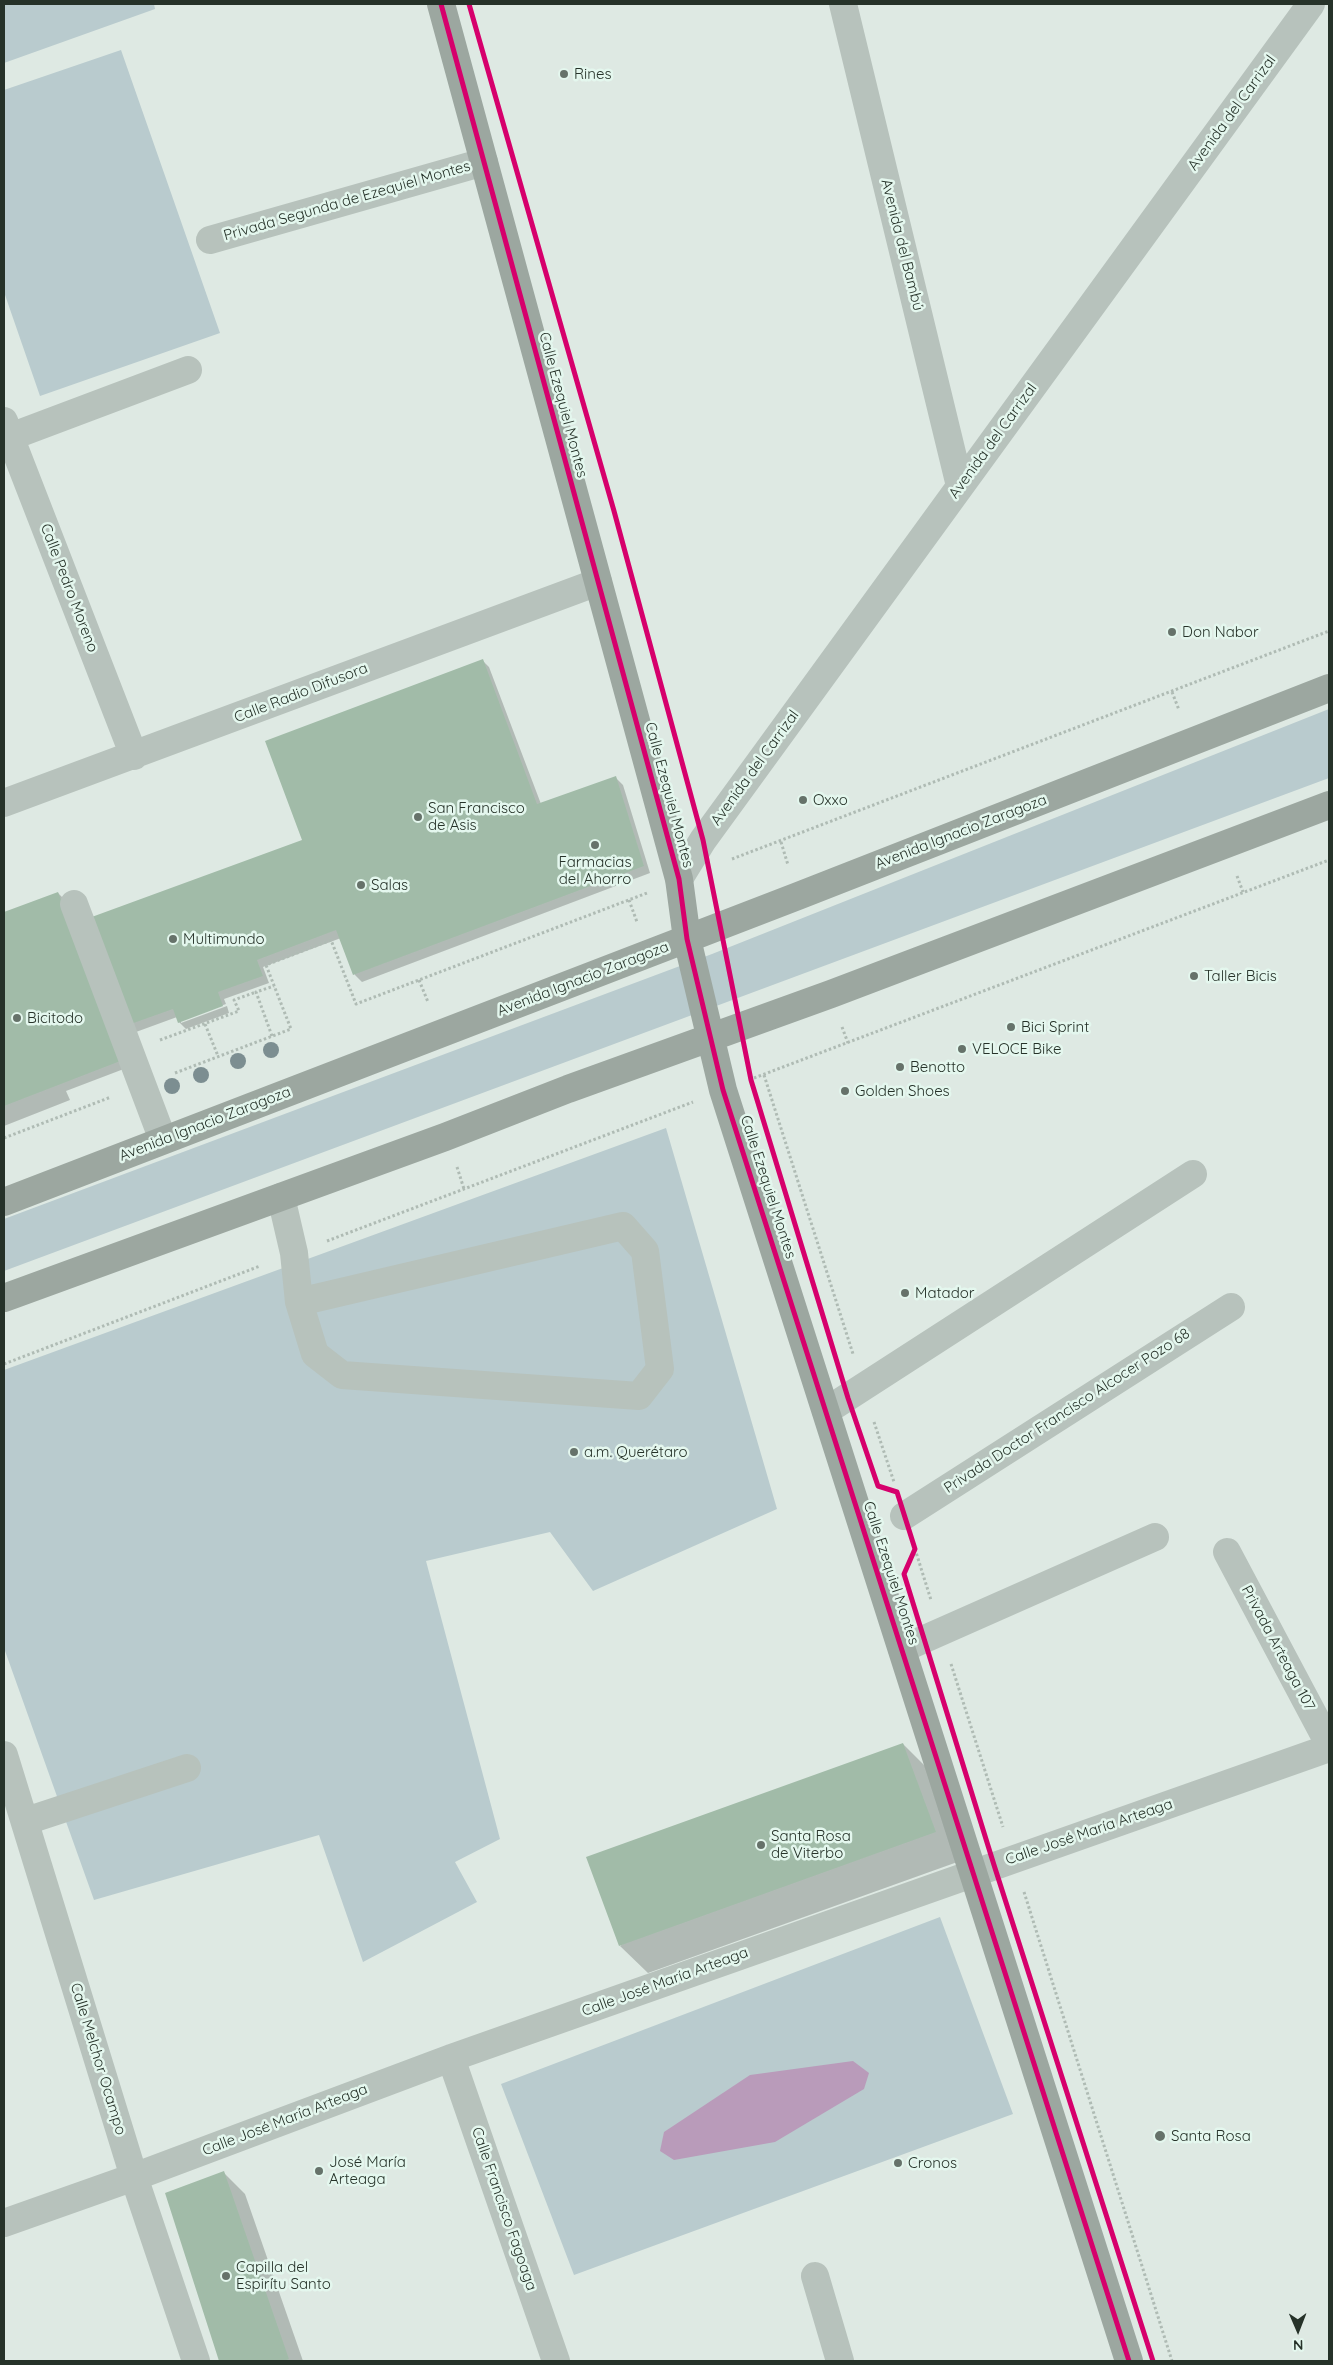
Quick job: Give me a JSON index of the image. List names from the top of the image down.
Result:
{
  "streets": {
    "main road": ["Calle Ezequiel Montes", "Avenida Ignacio Zaragoza"],
    "street": [
      "Avenida del Carrizal",
      "Privada Segunda de Ezequiel Montes",
      "Avenida del Bambú",
      "Calle Pedro Moreno",
      "Calle Radio Difusora",
      "Privada Doctor Francisco Alcocer Pozo 68",
      "Privada Arteaga 107",
      "Calle José María Arteaga",
      "Calle Melchor Ocampo",
      "Calle Francisco Fagoaga"
    ]
  },
  "crossings": [
    ["Avenida del Carrizal", "Avenida del Bambú"],
    ["Avenida del Carrizal", "Calle Ezequiel Montes"],
    ["Privada Segunda de Ezequiel Montes", "Calle Ezequiel Montes"],
    ["Calle Ezequiel Montes", "Calle Radio Difusora"],
    ["Calle Ezequiel Montes", "Avenida Ignacio Zaragoza"],
    ["Calle Ezequiel Montes", "Calle José María Arteaga"],
    ["Calle Pedro Moreno", "Calle Radio Difusora"],
    ["Privada Arteaga 107", "Calle José María Arteaga"],
    ["Calle José María Arteaga", "Calle Melchor Ocampo"],
    ["Calle José María Arteaga", "Calle Francisco Fagoaga"]
  ],
  "places": [
    "Rines",
    "Don Nabor",
    "Oxxo",
    "San Francisco de Asis",
    "Farmacias del Ahorro",
    "Salas",
    "Multimundo",
    "Taller Bicis",
    "Bicitodo",
    "Bici Sprint",
    "VELOCE Bike",
    "Benotto",
    "Golden Shoes",
    "Matador",
    "a.m. Querétaro",
    "Santa Rosa de Viterbo",
    "Santa Rosa",
    "Cronos",
    "José María Arteaga",
    "Capilla del Espirítu Santo"
  ],
  "north": "bottom"
}
